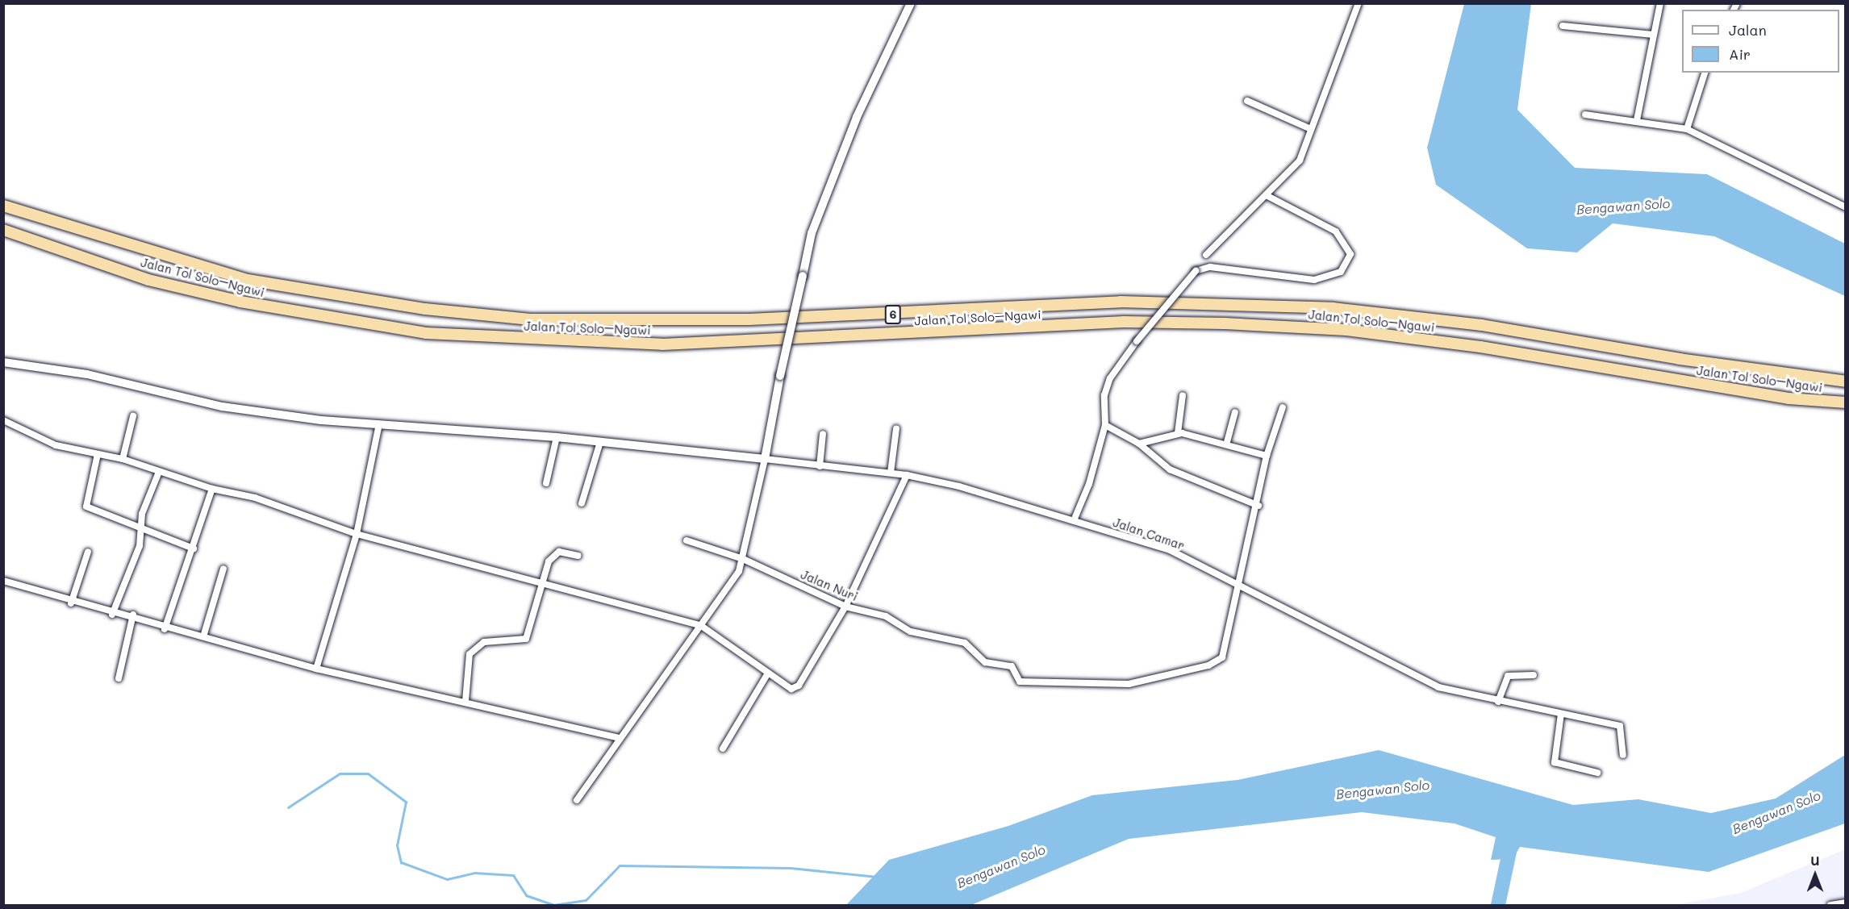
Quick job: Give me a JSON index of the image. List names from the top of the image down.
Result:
{
  "streets": {
    "highway": ["Jalan Tol Solo–Ngawi", "6"],
    "street": ["Jalan Camar", "Jalan Nuri"]
  },
  "crossings": [
    ["Jalan Camar", "Jalan Nuri"]
  ],
  "water": ["Bengawan Solo"],
  "legend": ["Jalan", "Air"],
  "north": "top"
}
